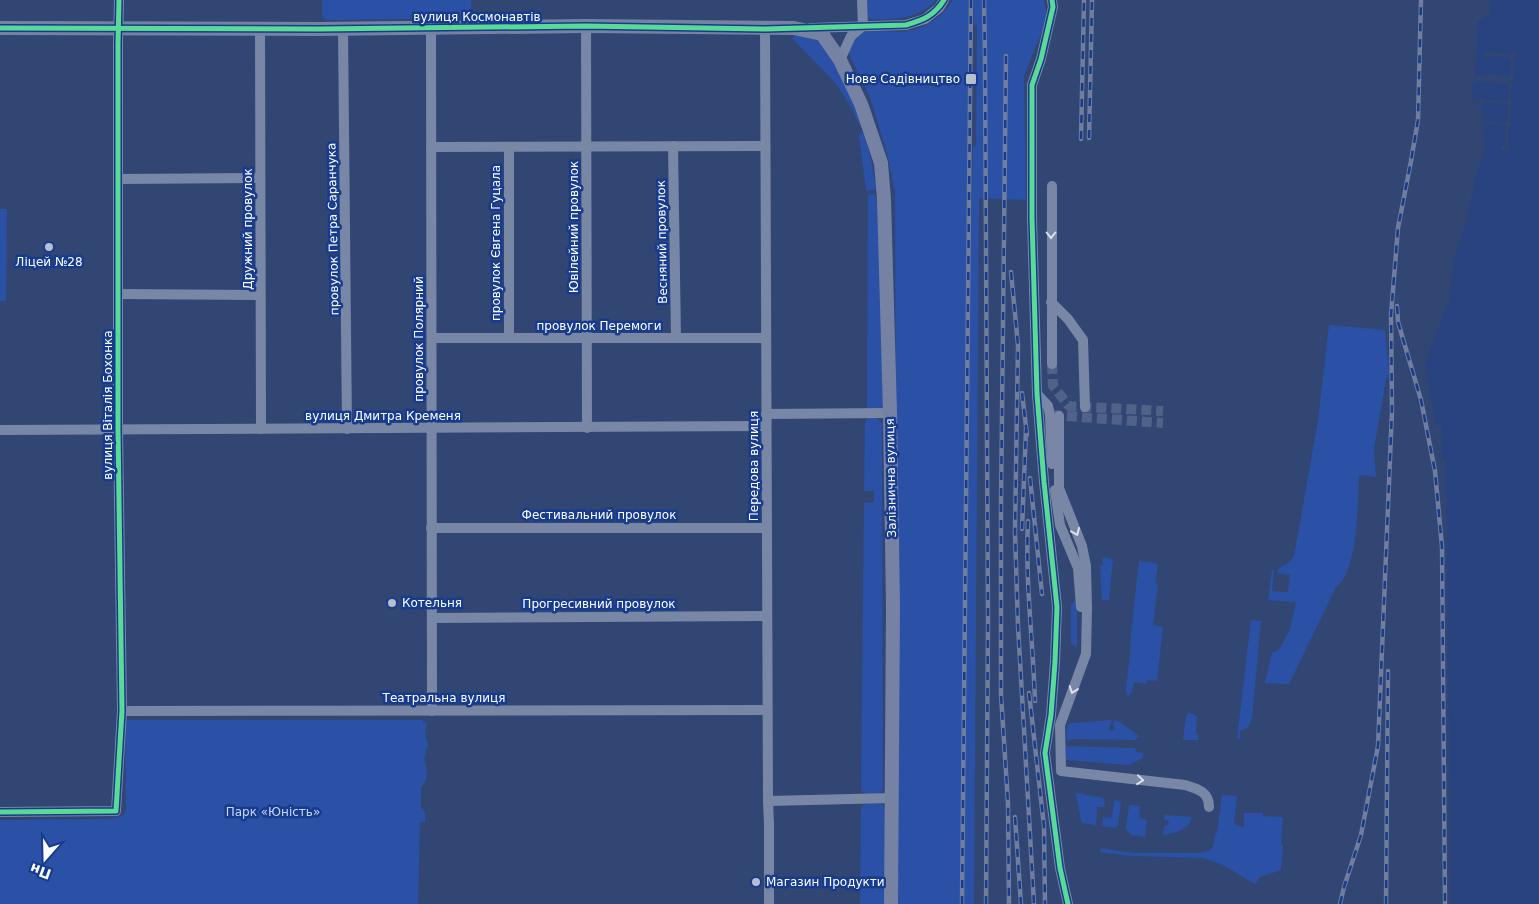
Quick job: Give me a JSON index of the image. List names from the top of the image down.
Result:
{
  "streets": {
    "street": [
      "вулиця Космонавтів",
      "Ювілейний провулок",
      "Дружний провулок",
      "провулок Петра Саранчука",
      "Весняний провулок",
      "провулок Євгена Гуцала",
      "провулок Перемоги",
      "провулок Полярний",
      "вулиця Віталія Бохонка",
      "вулиця Дмитра Кременя",
      "Передова вулиця",
      "Залізнична вулиця",
      "Фестивальний провулок",
      "Прогресивний провулок",
      "Театральна вулиця"
    ]
  },
  "crossings": [
    ["вулиця Космонавтів", "Ювілейний провулок"],
    ["вулиця Космонавтів", "Дружний провулок"],
    ["вулиця Космонавтів", "провулок Петра Саранчука"],
    ["вулиця Космонавтів", "провулок Полярний"],
    ["вулиця Космонавтів", "вулиця Віталія Бохонка"],
    ["вулиця Космонавтів", "Передова вулиця"],
    ["вулиця Космонавтів", "Залізнична вулиця"],
    ["Ювілейний провулок", "провулок Перемоги"],
    ["Ювілейний провулок", "вулиця Дмитра Кременя"],
    ["Дружний провулок", "вулиця Дмитра Кременя"],
    ["провулок Петра Саранчука", "вулиця Дмитра Кременя"],
    ["Весняний провулок", "провулок Перемоги"],
    ["провулок Євгена Гуцала", "провулок Перемоги"],
    ["провулок Перемоги", "провулок Полярний"],
    ["провулок Перемоги", "Передова вулиця"],
    ["провулок Полярний", "вулиця Дмитра Кременя"],
    ["провулок Полярний", "Фестивальний провулок"],
    ["провулок Полярний", "Прогресивний провулок"],
    ["провулок Полярний", "Театральна вулиця"],
    ["вулиця Віталія Бохонка", "вулиця Дмитра Кременя"],
    ["вулиця Віталія Бохонка", "Театральна вулиця"],
    ["вулиця Дмитра Кременя", "Передова вулиця"],
    ["Передова вулиця", "Фестивальний провулок"],
    ["Передова вулиця", "Прогресивний провулок"],
    ["Передова вулиця", "Театральна вулиця"]
  ],
  "parks": ["Парк «Юність»"],
  "places": {
    "transit": ["Нове Садівництво"],
    "other": ["Ліцей №28", "Котельня", "Магазин Продукти"]
  },
  "north": "bottom"
}
